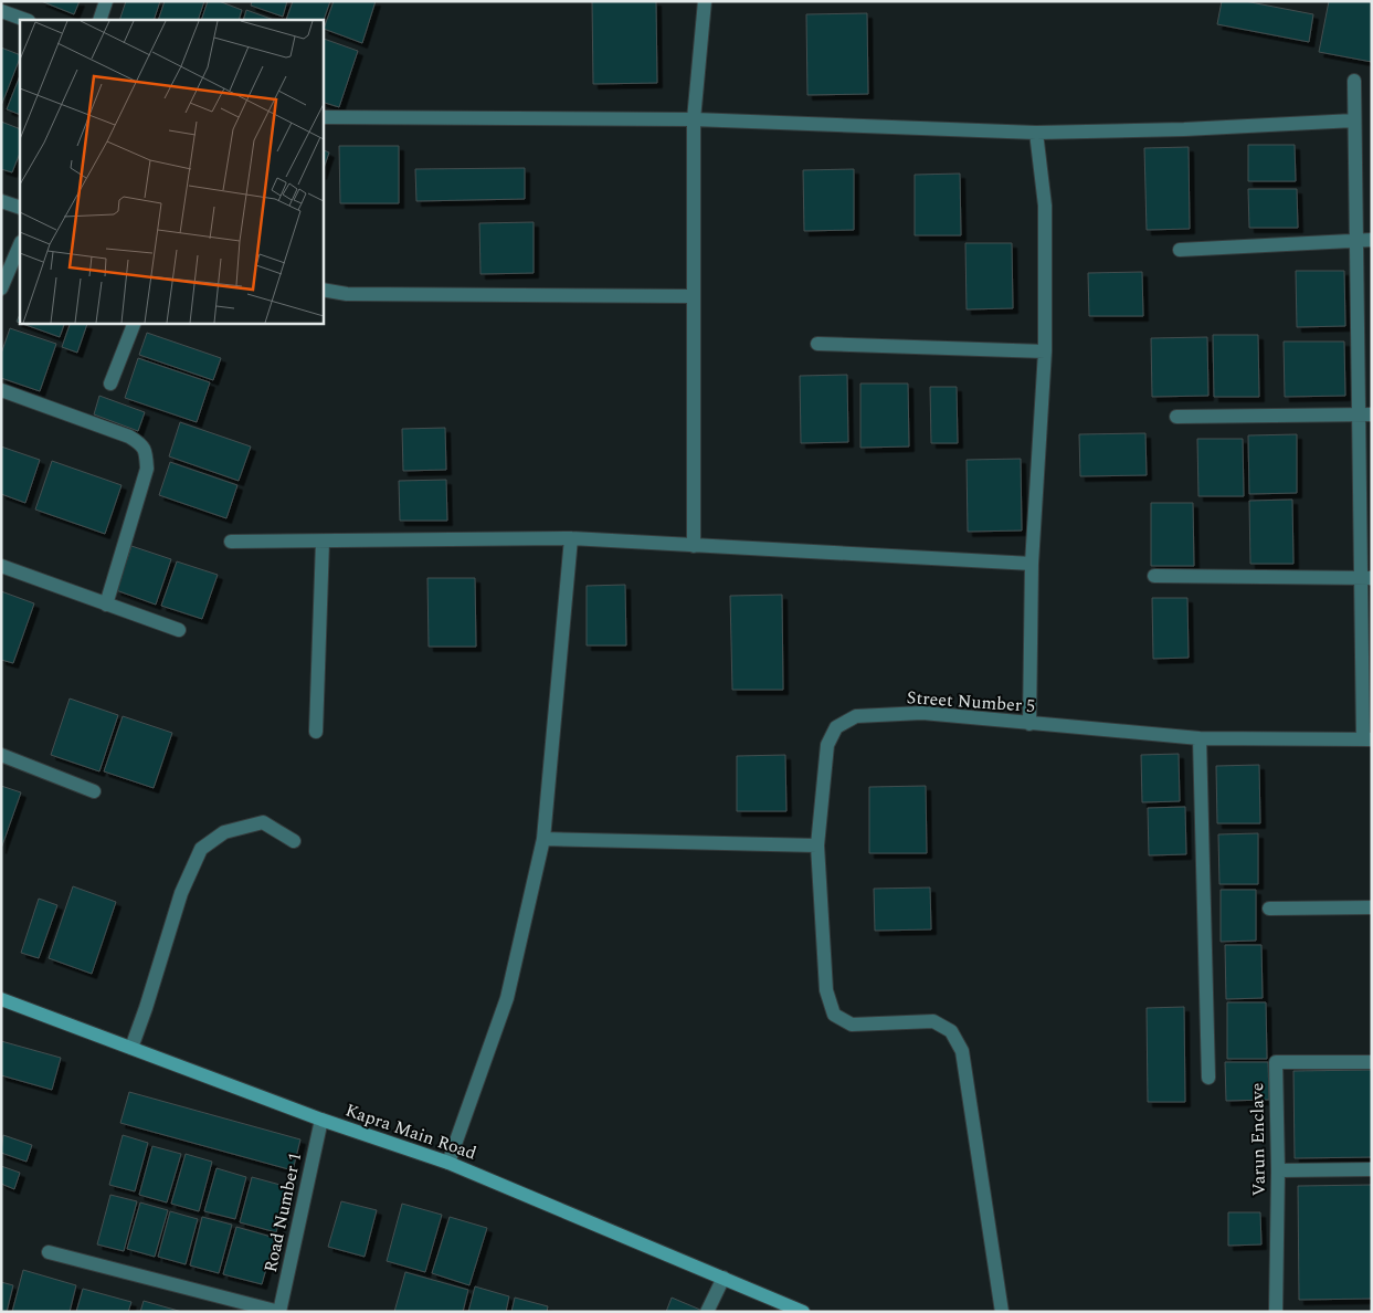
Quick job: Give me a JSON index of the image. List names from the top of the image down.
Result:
{
  "streets": {
    "street": [
      "Street Number 5",
      "Kapra Main Road",
      "Varun Enclave",
      "Road Number 1"
    ]
  },
  "crossings": [
    ["Kapra Main Road", "Road Number 1"]
  ]
}
